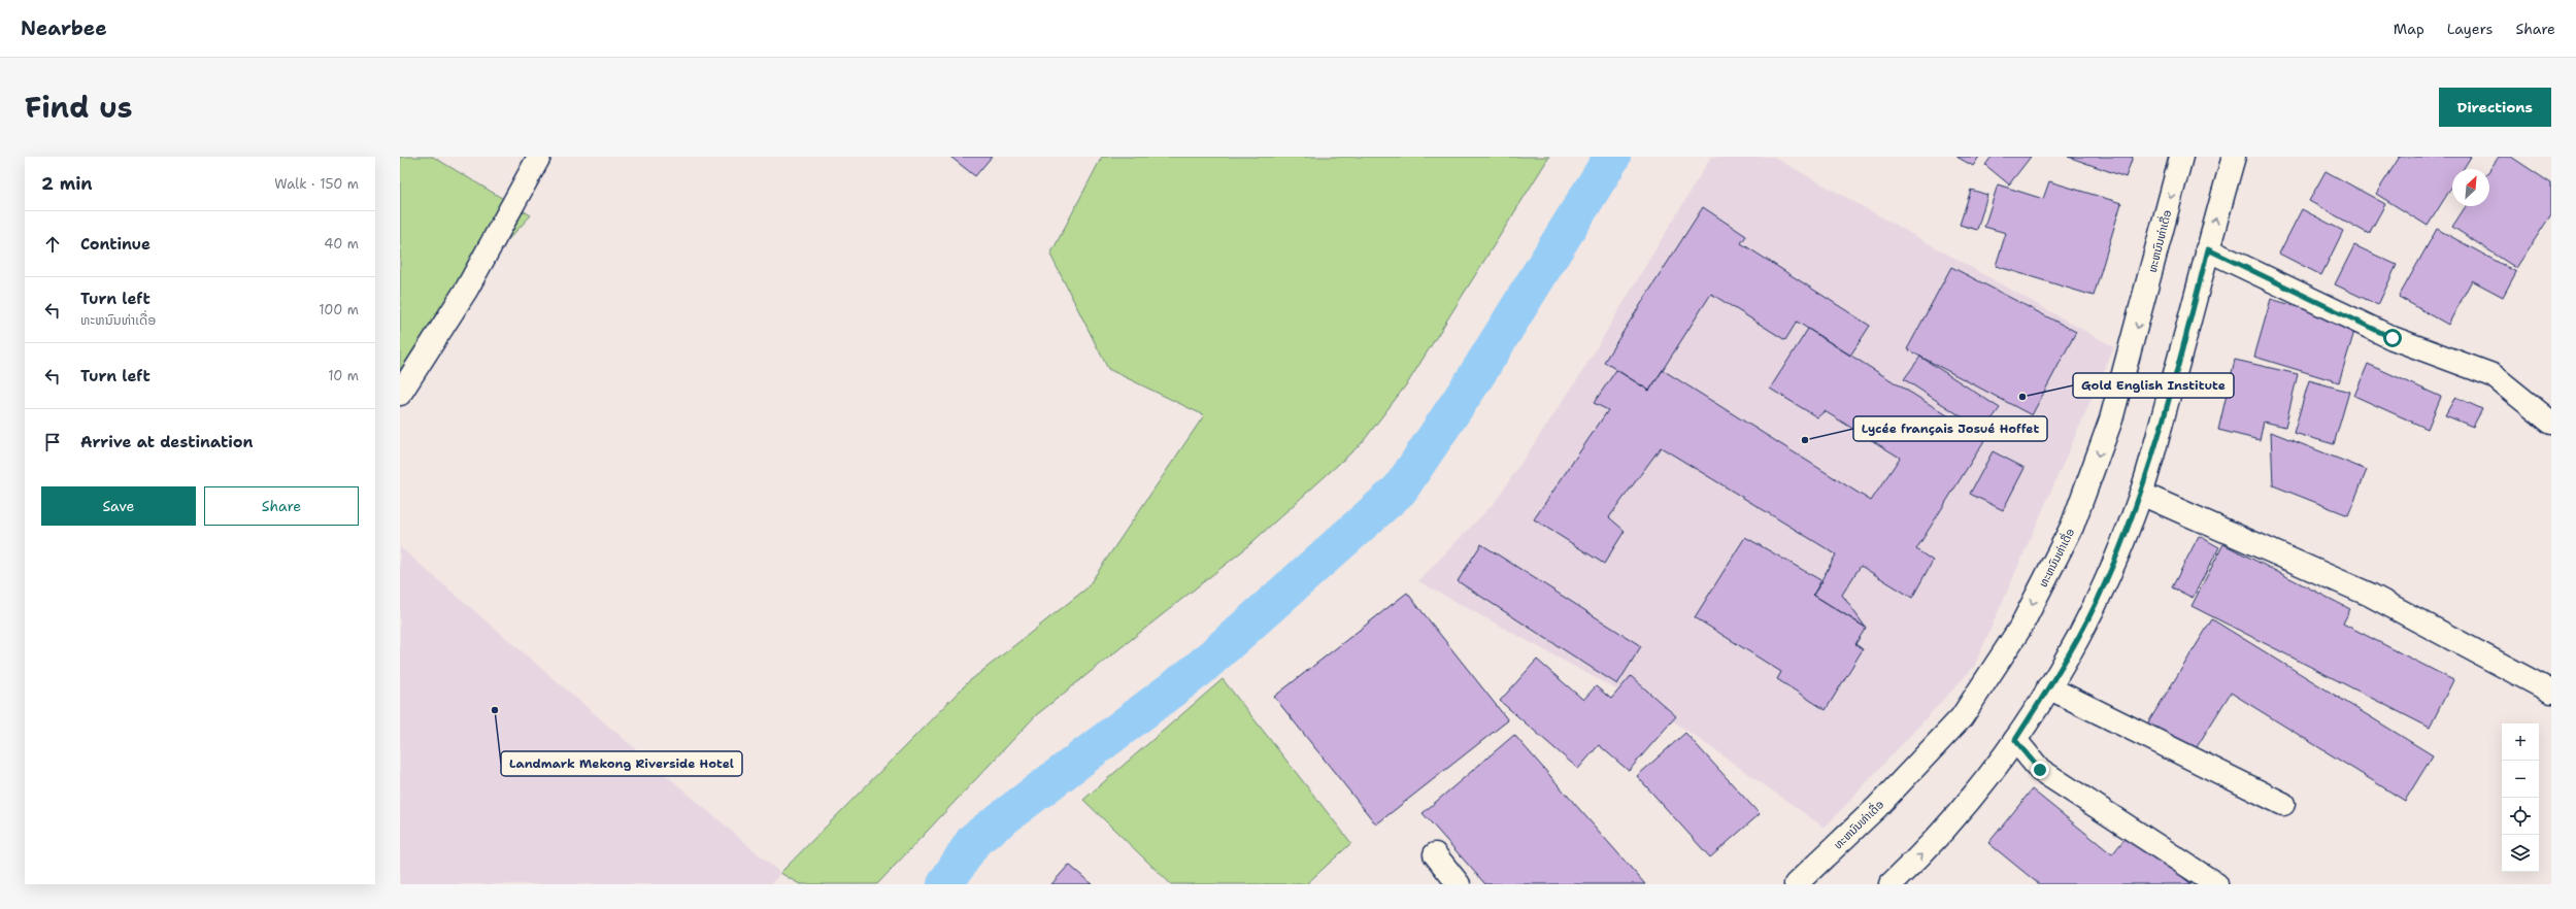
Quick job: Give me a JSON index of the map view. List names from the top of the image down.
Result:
{
  "streets": {
    "main road": ["ທະຫນົນທ່າເດື່ອ"]
  },
  "places": ["Gold English Institute", "Lycée français Josué Hoffet", "Landmark Mekong Riverside Hotel"],
  "north": "top right",
  "page": {
    "header": "Nearbee",
    "nav": ["Map", "Layers", "Share"],
    "title": "Find us",
    "buttons": [
      "Directions",
      ["Save", "Share"]
    ],
    "heading": ["2 min", "Walk · 150 m"],
    "list": [
      ["Continue", "40 m"],
      ["Turn left", "ທະຫນົນທ່າເດື່ອ", "100 m"],
      ["Turn left", "10 m"],
      "Arrive at destination"
    ],
    "map_buttons": ["+", "−"]
  }
}
